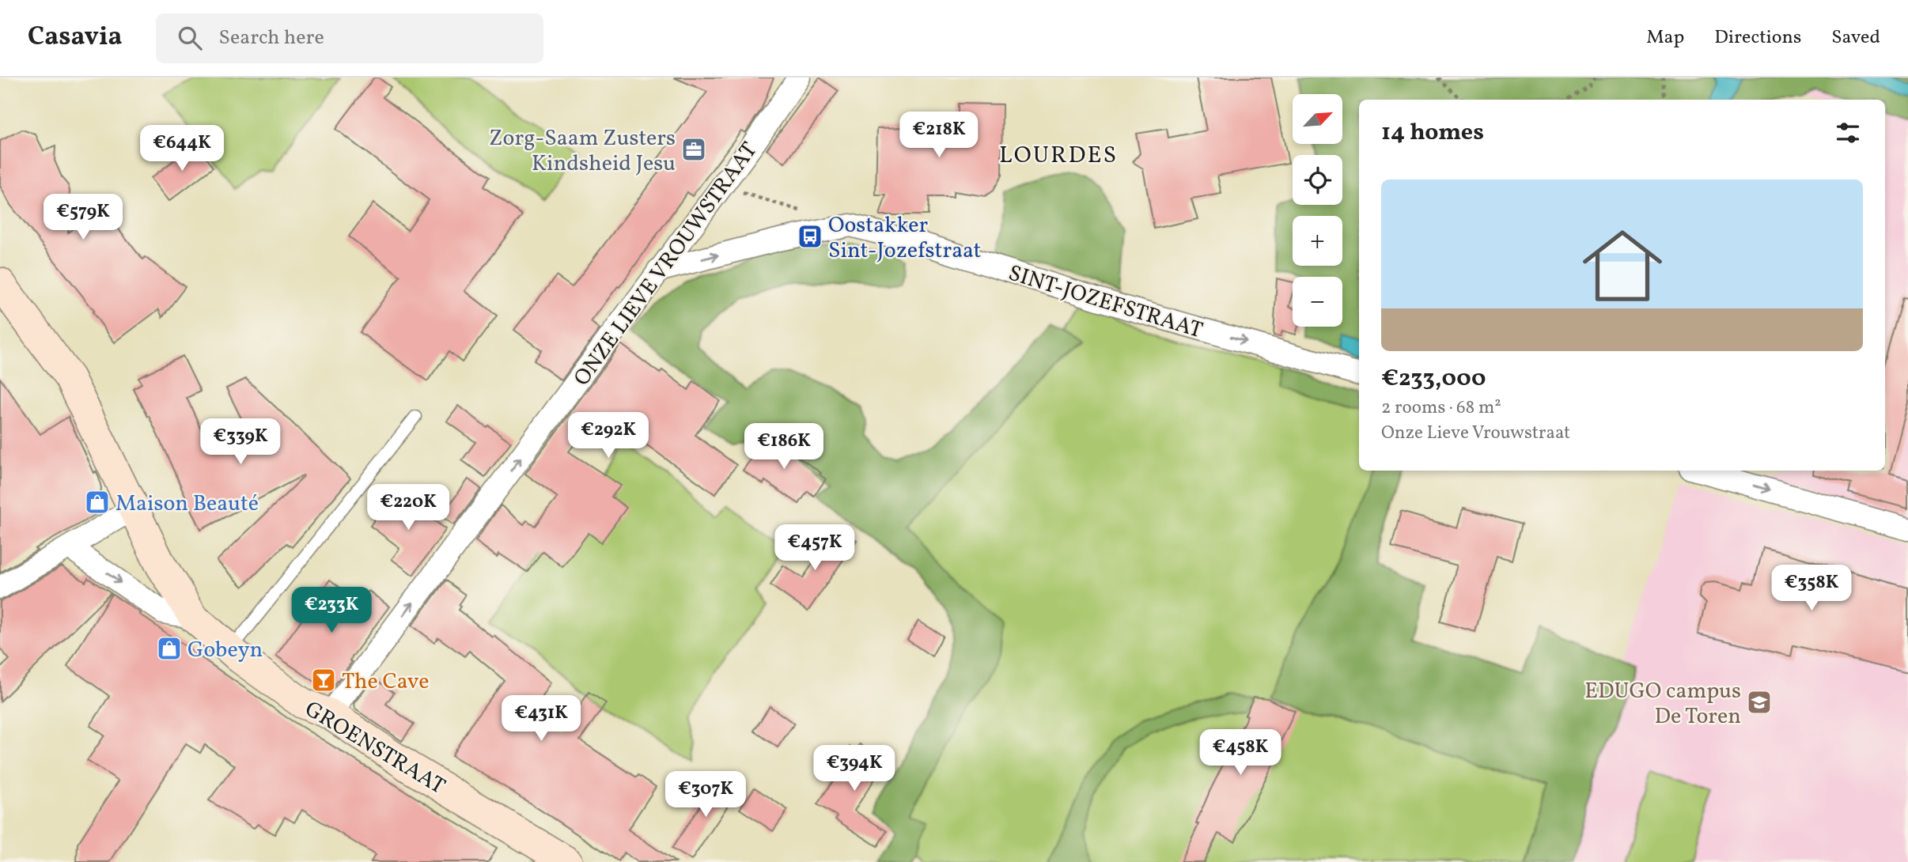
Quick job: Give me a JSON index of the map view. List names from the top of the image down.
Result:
{
  "streets": {
    "street": ["ONZE LIEVE VROUWSTRAAT", "SINT-JOZEFSTRAAT", "GROENSTRAAT"]
  },
  "crossings": [
    ["ONZE LIEVE VROUWSTRAAT", "SINT-JOZEFSTRAAT"],
    ["ONZE LIEVE VROUWSTRAAT", "GROENSTRAAT"]
  ],
  "one_way": ["ONZE LIEVE VROUWSTRAAT", "SINT-JOZEFSTRAAT"],
  "districts": ["LOURDES"],
  "places": {
    "office": ["Zorg-Saam Zusters Kindsheid Jesu"],
    "bus stop": ["Oostakker Sint-Jozefstraat"],
    "shop": ["Maison Beauté", "Gobeyn"],
    "bar": ["The Cave"],
    "school or university": ["EDUGO campus De Toren"]
  },
  "north": "top right",
  "page": {
    "header": "Casavia",
    "search": "Search here",
    "nav": ["Map", "Directions", "Saved"],
    "map_buttons": ["+", "−"],
    "heading": "14 homes",
    "price": [
      "€218K",
      "€644K",
      "€579K",
      "€292K",
      "€339K",
      "€186K",
      "€220K",
      "€457K",
      "€358K",
      "€233K",
      "€431K",
      "€458K",
      "€394K",
      "€307K"
    ],
    "list": [
      {
        "name": "€233,000",
        "note": "2 rooms · 68 m² · Onze Lieve Vrouwstraat"
      }
    ]
  }
}
